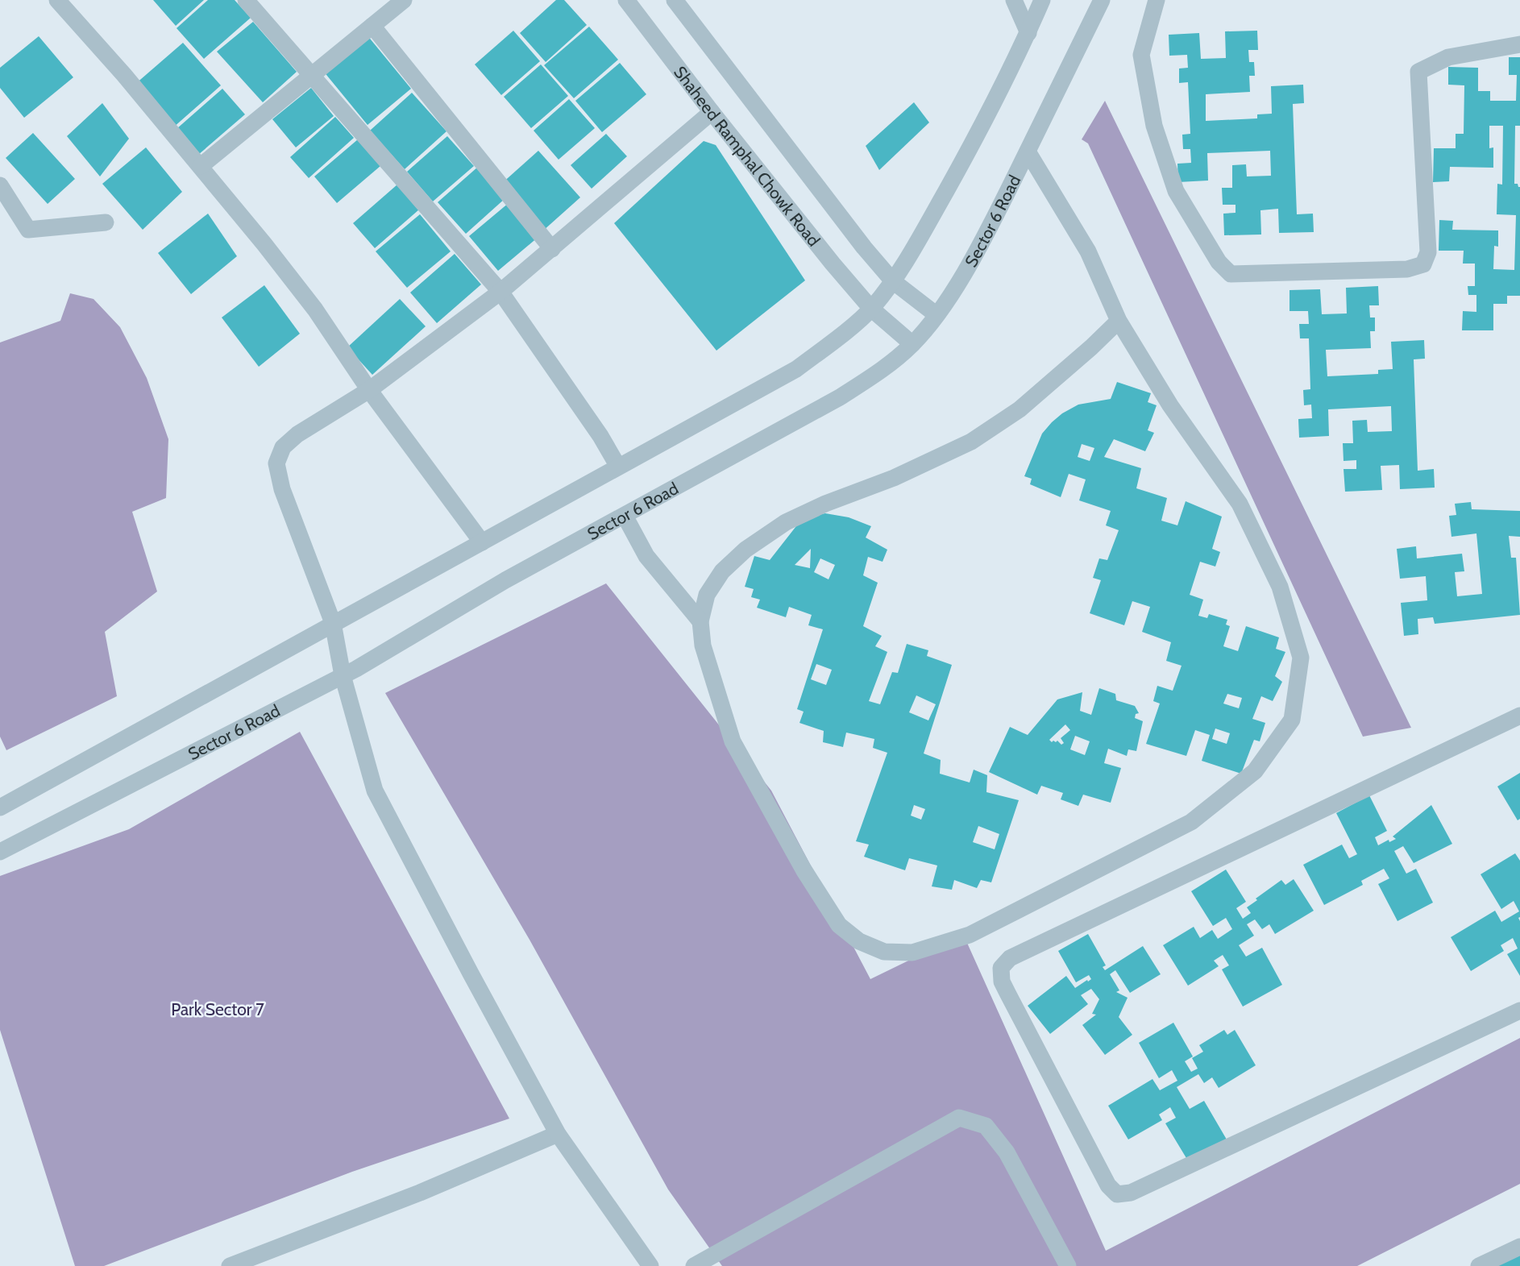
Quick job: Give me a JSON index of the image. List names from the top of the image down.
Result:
{
  "streets": {
    "street": ["Shaheed Ramphal Chowk Road", "Sector 6 Road"]
  },
  "crossings": [
    ["Shaheed Ramphal Chowk Road", "Sector 6 Road"]
  ],
  "parks": ["Park Sector 7"]
}
